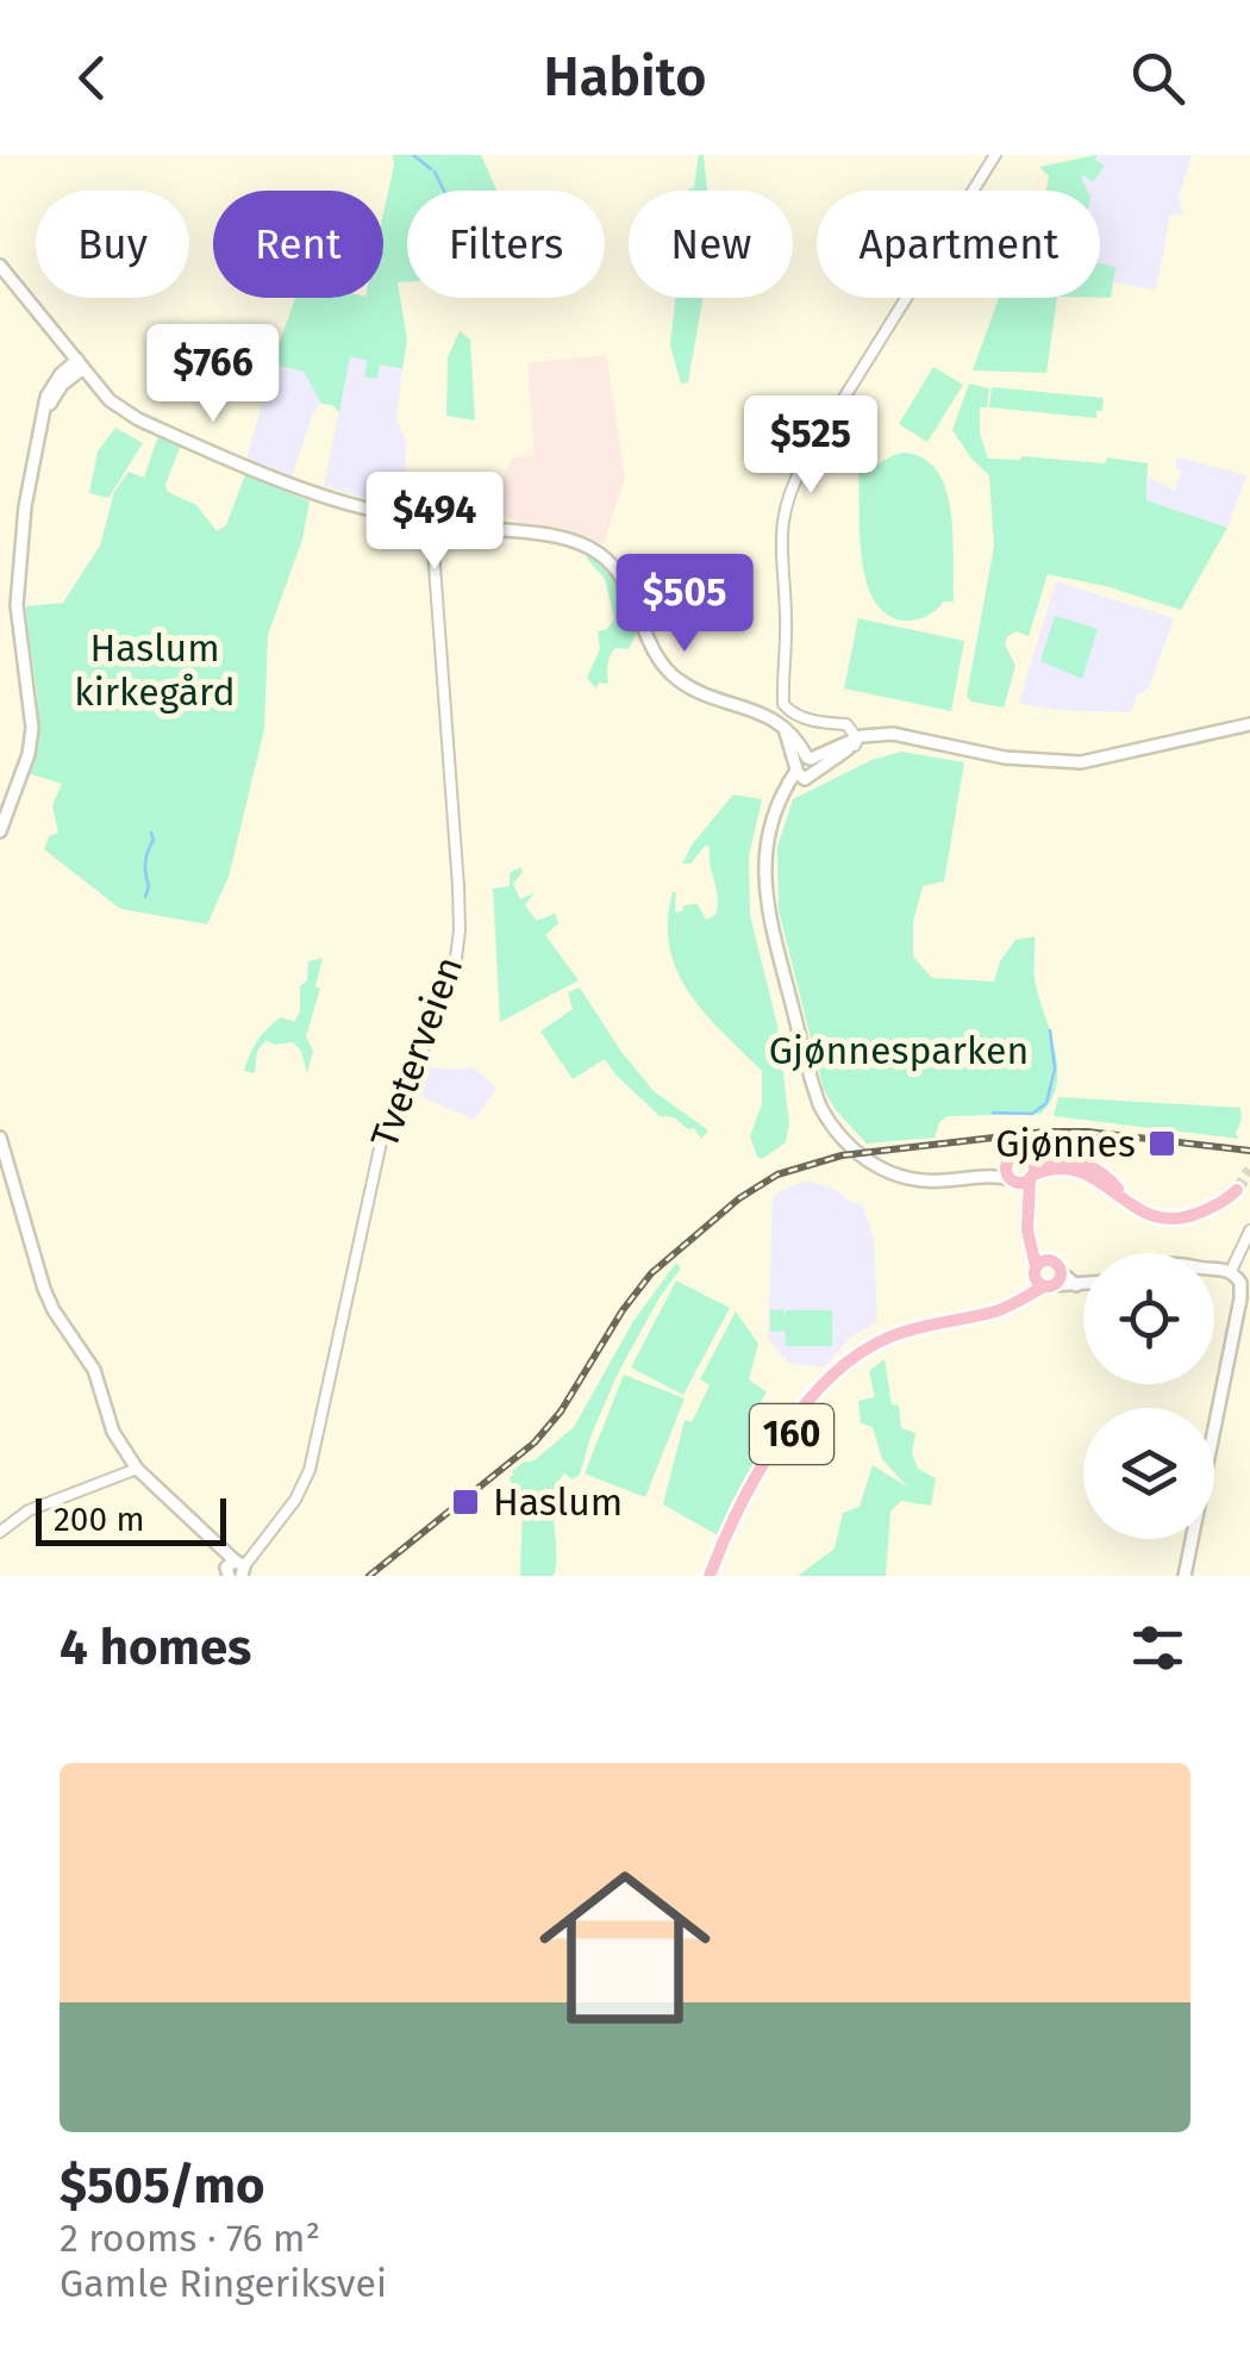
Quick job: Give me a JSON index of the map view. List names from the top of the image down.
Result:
{
  "streets": {
    "main road": ["160"],
    "street": ["Tveterveien"]
  },
  "parks": ["Haslum kirkegård", "Gjønnesparken"],
  "places": {
    "transit": ["Gjønnes", "Haslum"]
  },
  "scale_bar": "200 m",
  "page": {
    "header": "Habito",
    "chip": [
      "Buy",
      "Rent",
      "Filters",
      "New",
      "Apartment"
    ],
    "price": [
      "$766",
      "$525",
      "$494",
      "$505"
    ],
    "scale": "200 m",
    "heading": "4 homes",
    "list": [
      {
        "name": "$505/mo",
        "note": "2 rooms · 76 m² · Gamle Ringeriksvei"
      }
    ]
  }
}
